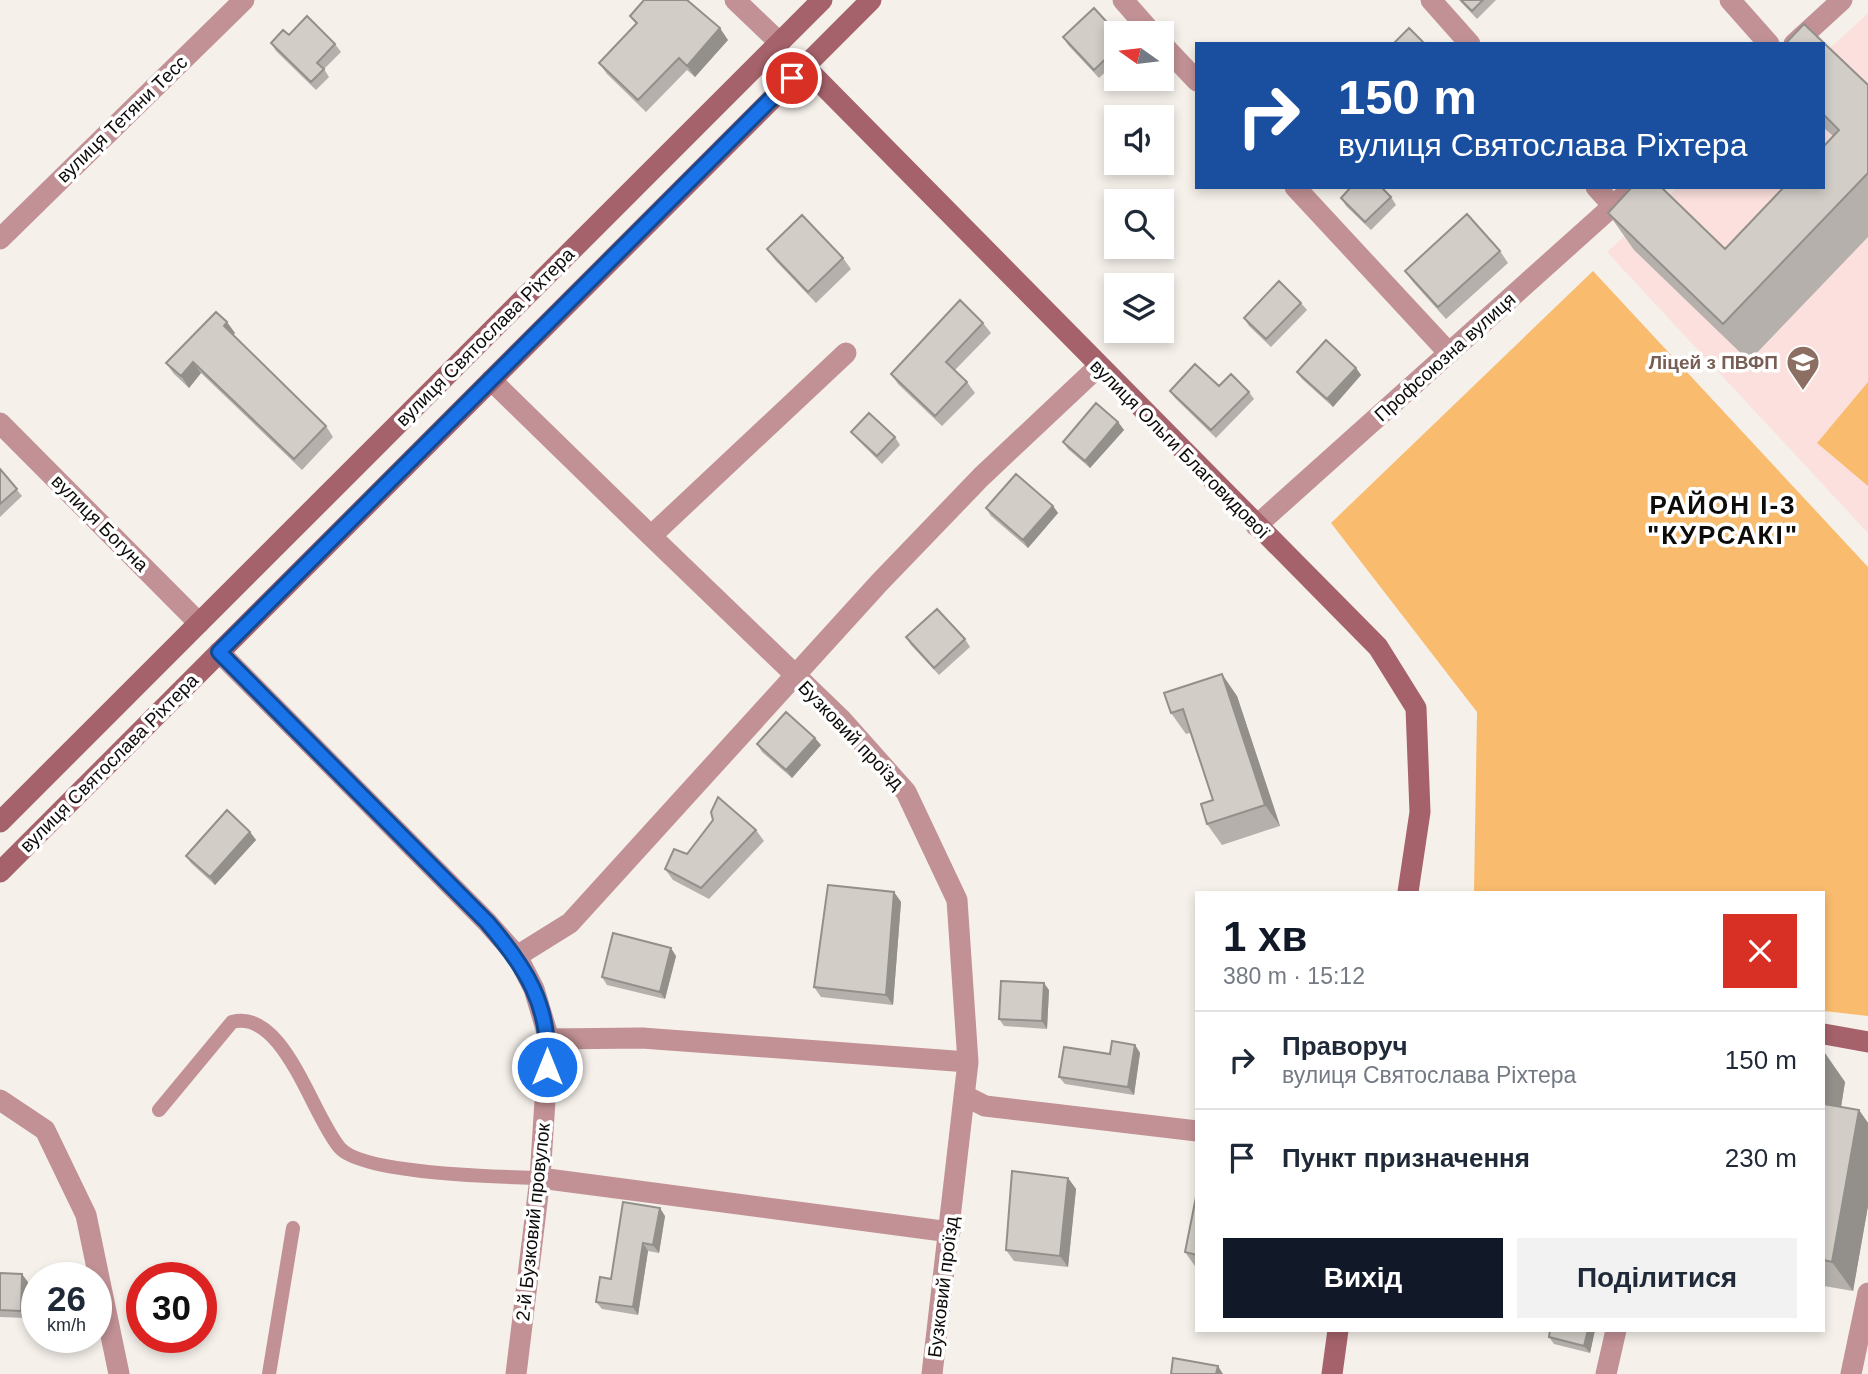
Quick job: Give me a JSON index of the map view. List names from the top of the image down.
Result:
{
  "streets": {
    "main road": ["вулиця Святослава Ріхтера", "вулиця Ольги Благовидової"],
    "street": [
      "вулиця Тетяни Тесс",
      "Профсоюзна вулиця",
      "вулиця Богуна",
      "Бузковий проїзд",
      "2-й Бузковий провулок"
    ]
  },
  "crossings": [
    ["вулиця Святослава Ріхтера", "вулиця Ольги Благовидової"],
    ["вулиця Святослава Ріхтера", "вулиця Богуна"],
    ["вулиця Святослава Ріхтера", "Бузковий проїзд"],
    ["вулиця Святослава Ріхтера", "2-й Бузковий провулок"],
    ["Профсоюзна вулиця", "вулиця Ольги Благовидової"]
  ],
  "districts": ["РАЙОН І-3 \"КУРСАКІ\""],
  "places": {
    "school or university": ["Ліцей з ПВФП"]
  },
  "north": "left",
  "page": {
    "turn": ["150 m", "вулиця Святослава Ріхтера"],
    "heading": ["1 хв", "380 m · 15:12"],
    "list": [
      {
        "name": "Праворуч",
        "note": "вулиця Святослава Ріхтера",
        "value": "150 m"
      },
      {
        "name": "Пункт призначення",
        "value": "230 m"
      }
    ],
    "buttons": ["Вихід", "Поділитися"],
    "speed": "26 km/h",
    "limit": "30"
  }
}
